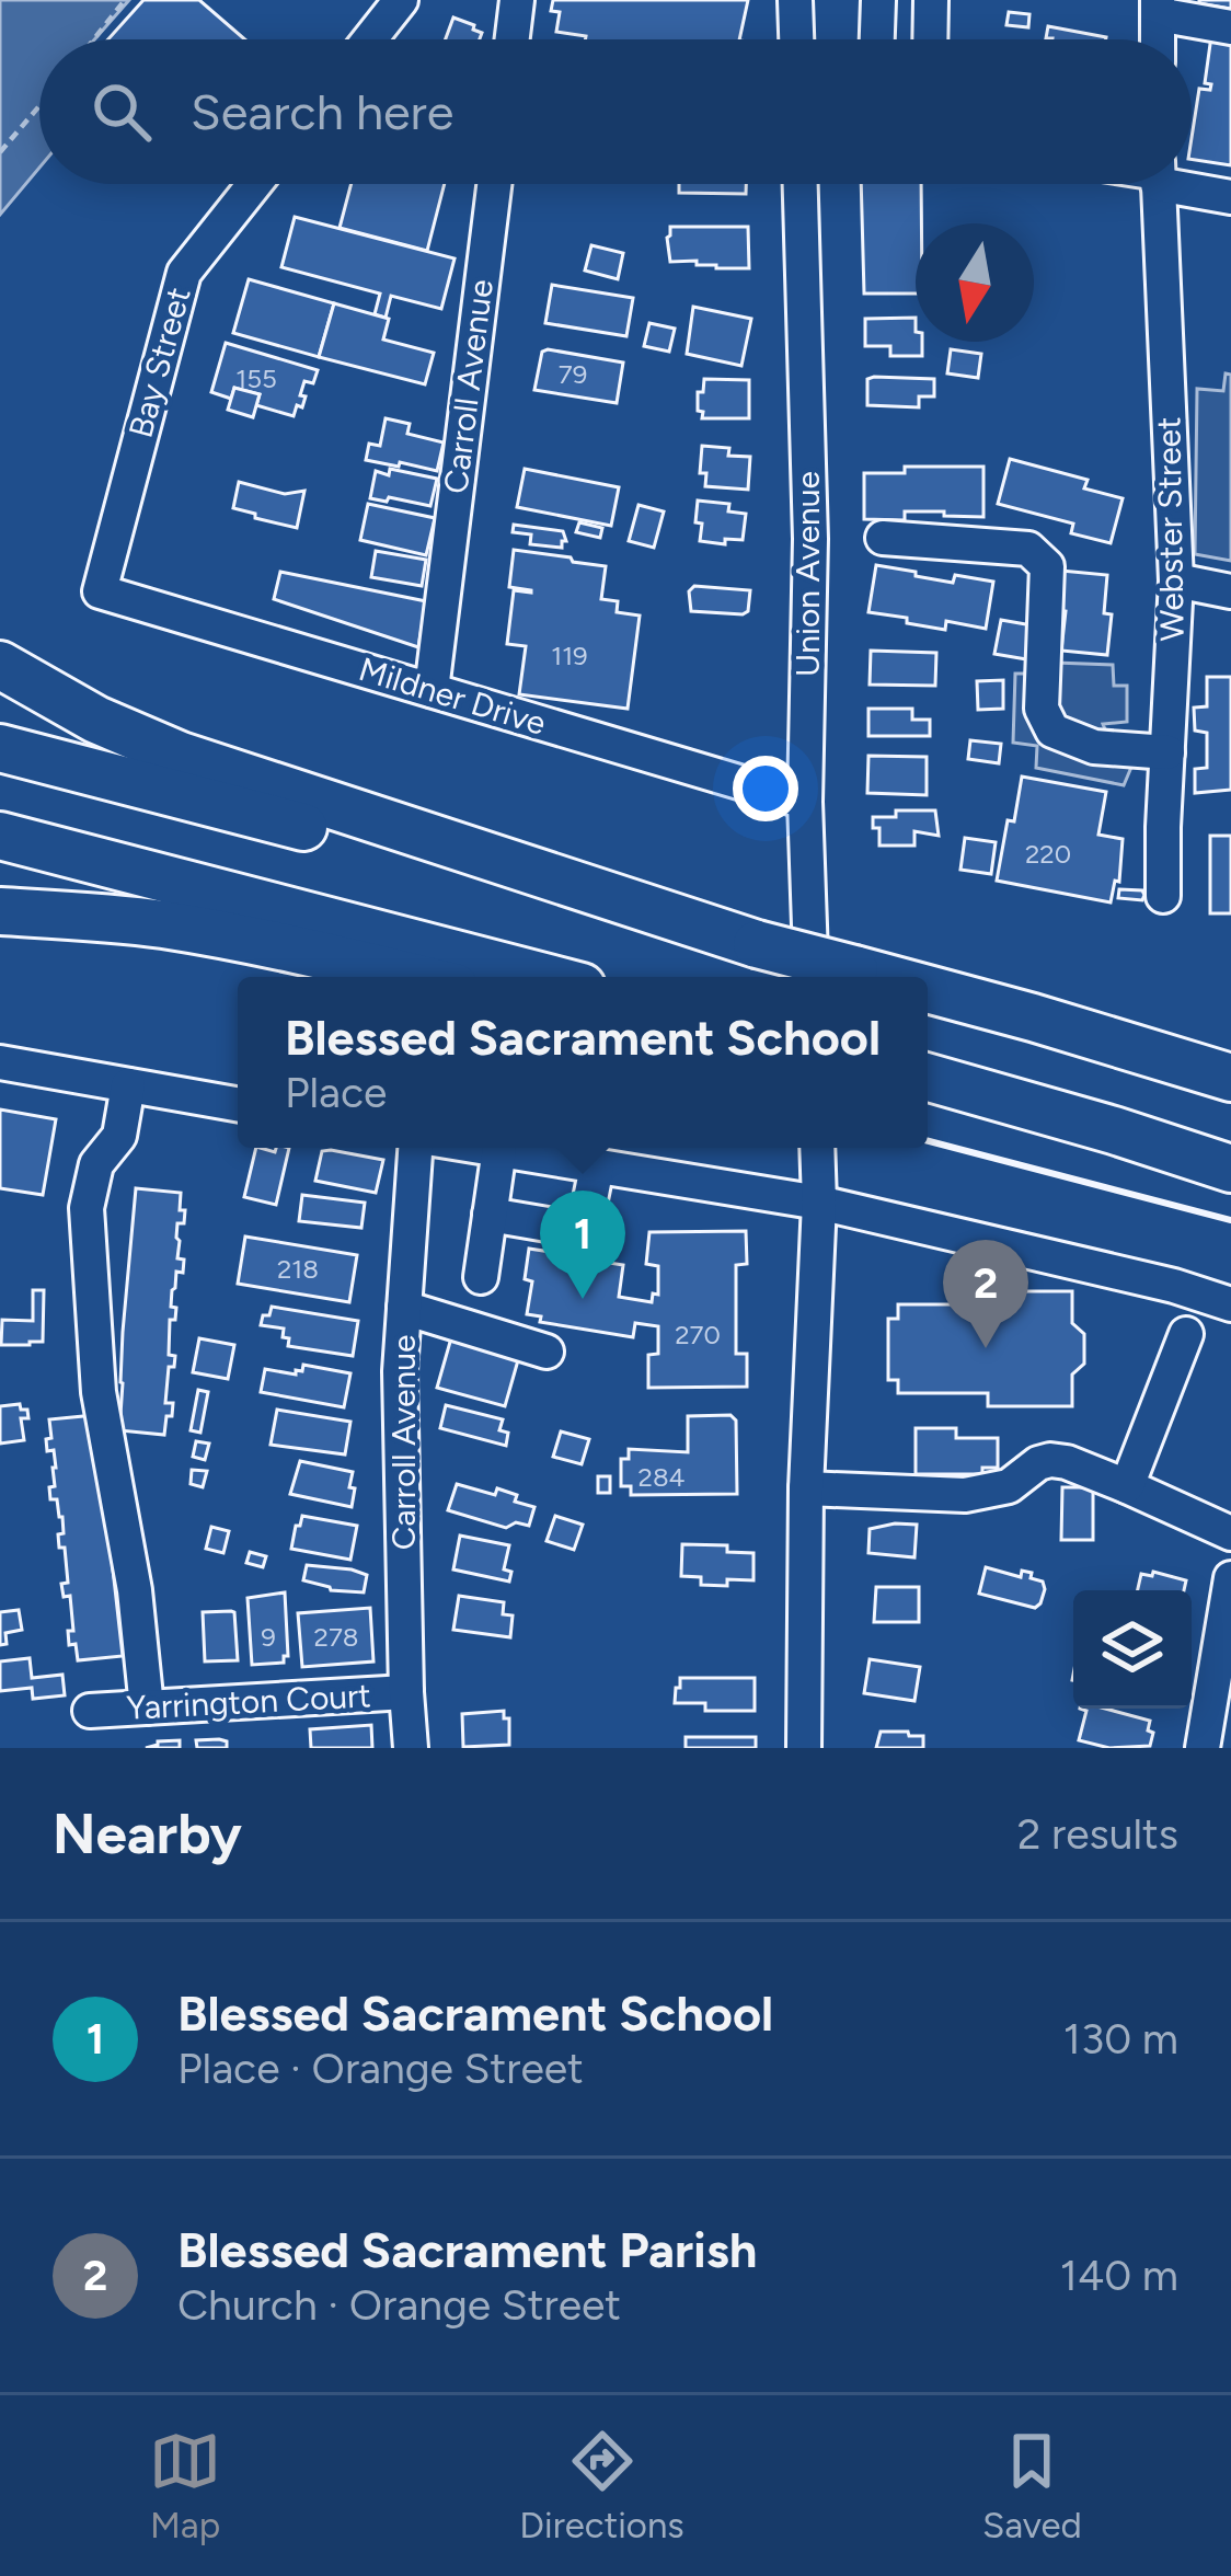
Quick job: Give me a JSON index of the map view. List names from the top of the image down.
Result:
{
  "streets": {
    "street": [
      "Bay Street",
      "Carroll Avenue",
      "Webster Street",
      "Union Avenue",
      "Mildner Drive",
      "Yarrington Court"
    ]
  },
  "crossings": [
    ["Bay Street", "Mildner Drive"],
    ["Carroll Avenue", "Mildner Drive"],
    ["Carroll Avenue", "Yarrington Court"],
    ["Union Avenue", "Mildner Drive"]
  ],
  "house_numbers": [
    "79",
    "155",
    "119",
    "220",
    "218",
    "270",
    "284",
    "9",
    "278"
  ],
  "north": "bottom",
  "page": {
    "search": "Search here",
    "popup": ["Blessed Sacrament School", "Place"],
    "pins": ["1", "2"],
    "heading": ["Nearby", "2 results"],
    "list": [
      {
        "mark": "1",
        "name": "Blessed Sacrament School",
        "note": "Place · Orange Street",
        "value": "130 m"
      },
      {
        "mark": "2",
        "name": "Blessed Sacrament Parish",
        "note": "Church · Orange Street",
        "value": "140 m"
      }
    ],
    "nav": ["Map", "Directions", "Saved"]
  }
}
